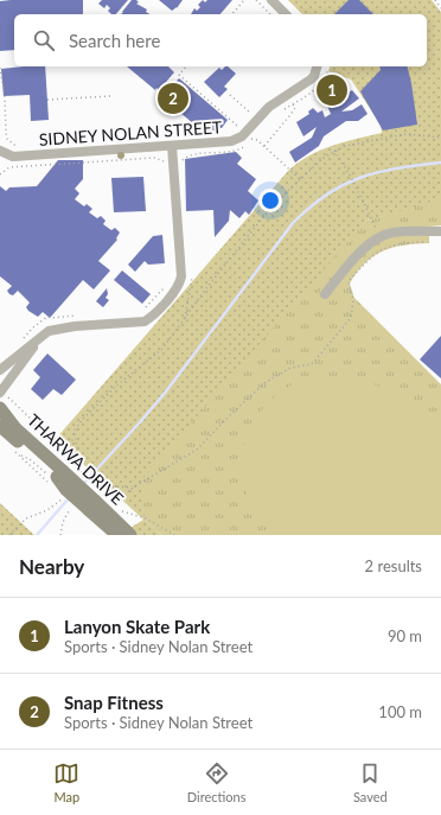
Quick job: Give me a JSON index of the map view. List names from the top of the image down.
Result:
{
  "streets": {
    "main road": ["THARWA DRIVE"],
    "street": ["SIDNEY NOLAN STREET"]
  },
  "page": {
    "search": "Search here",
    "pins": ["1", "2"],
    "heading": ["Nearby", "2 results"],
    "list": [
      {
        "mark": "1",
        "name": "Lanyon Skate Park",
        "note": "Sports · Sidney Nolan Street",
        "value": "90 m"
      },
      {
        "mark": "2",
        "name": "Snap Fitness",
        "note": "Sports · Sidney Nolan Street",
        "value": "100 m"
      }
    ],
    "nav": ["Map", "Directions", "Saved"]
  }
}
